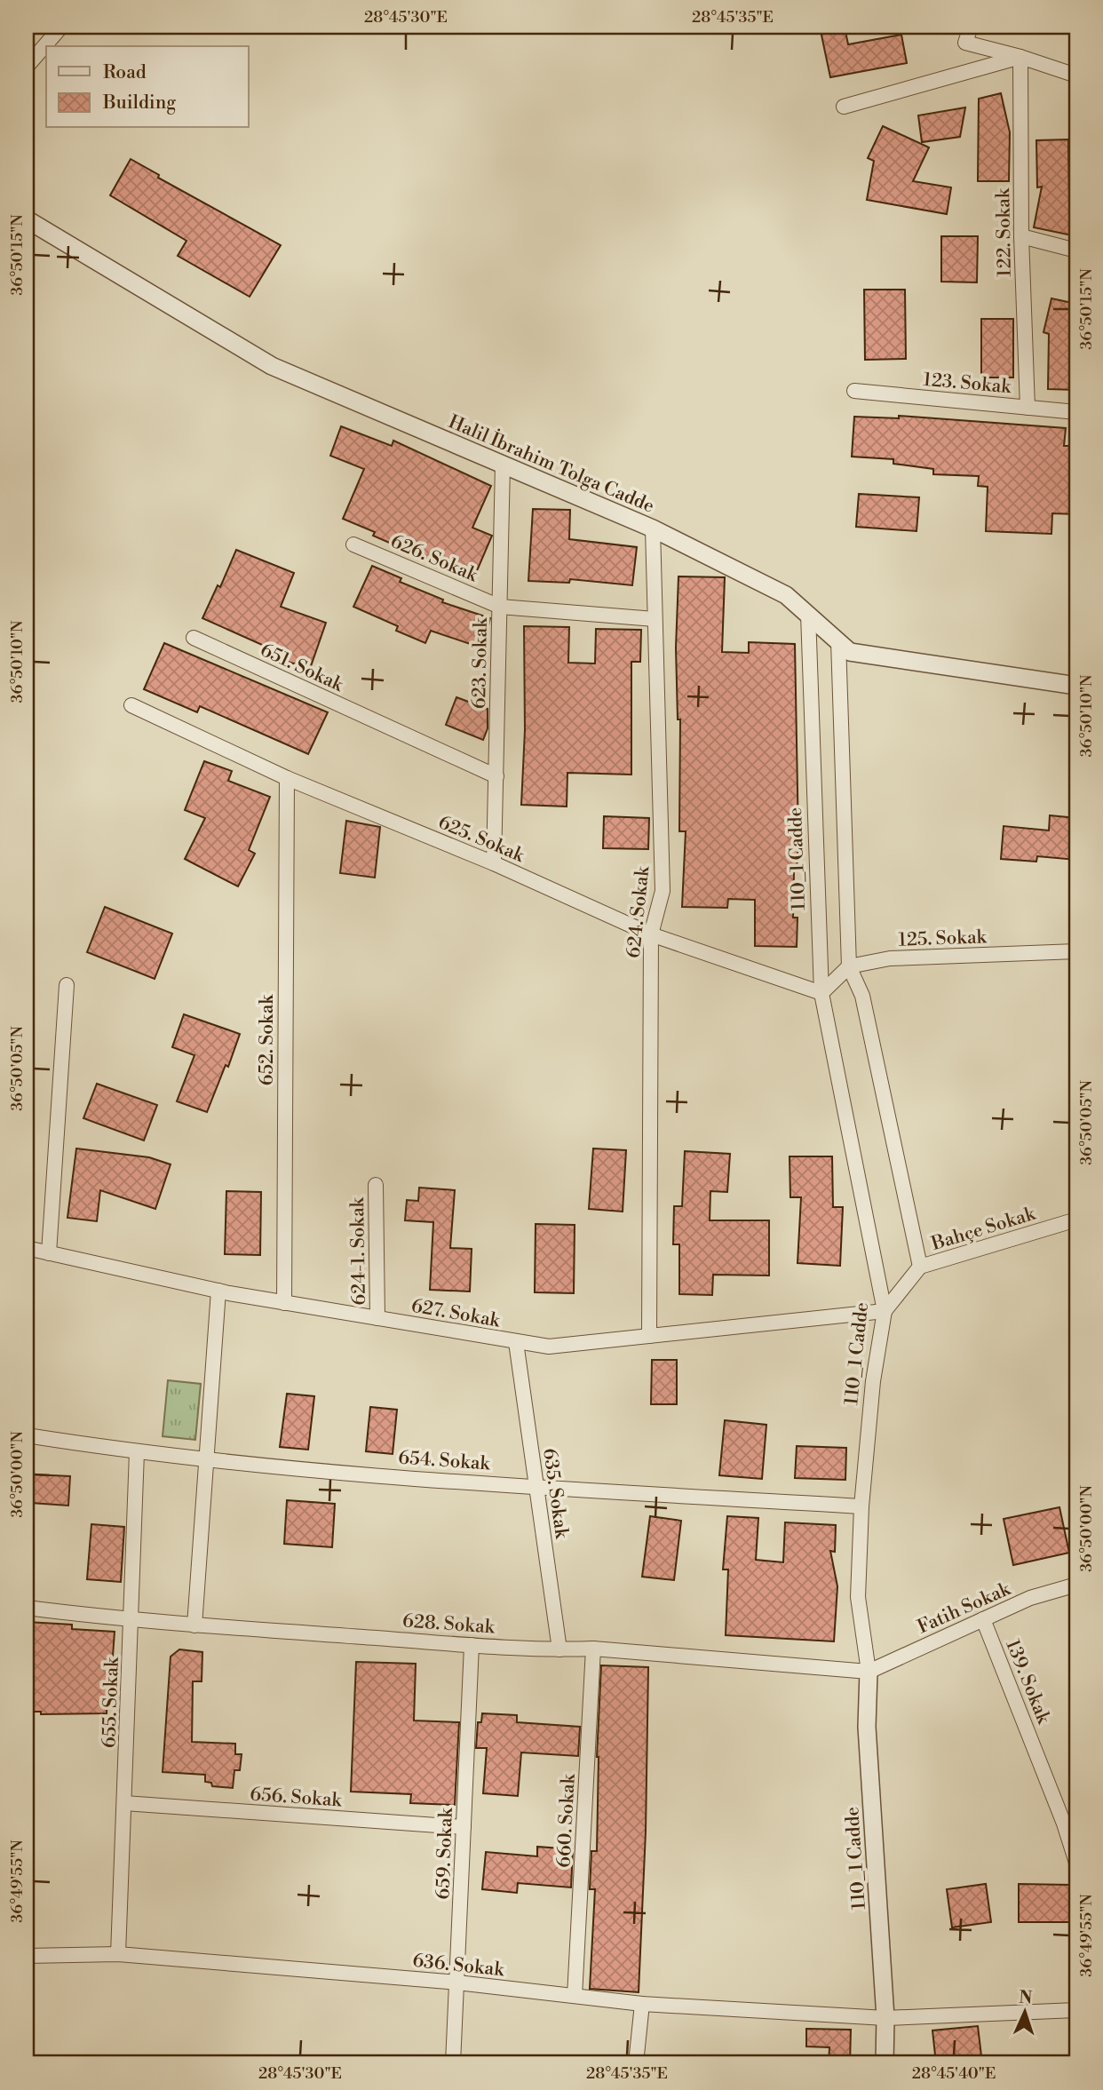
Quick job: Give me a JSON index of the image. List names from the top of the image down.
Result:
{
  "streets": {
    "street": [
      "122. Sokak",
      "123. Sokak",
      "Halil İbrahim Tolga Cadde",
      "626. Sokak",
      "623. Sokak",
      "651. Sokak",
      "625. Sokak",
      "110_1 Cadde",
      "624. Sokak",
      "125. Sokak",
      "652. Sokak",
      "Bahçe Sokak",
      "624-1. Sokak",
      "627. Sokak",
      "654. Sokak",
      "635. Sokak",
      "Fatih Sokak",
      "628. Sokak",
      "139. Sokak",
      "655. Sokak",
      "656. Sokak",
      "660. Sokak",
      "659. Sokak",
      "636. Sokak"
    ]
  },
  "crossings": [
    ["122. Sokak", "123. Sokak"],
    ["Halil İbrahim Tolga Cadde", "623. Sokak"],
    ["Halil İbrahim Tolga Cadde", "110_1 Cadde"],
    ["Halil İbrahim Tolga Cadde", "624. Sokak"],
    ["626. Sokak", "623. Sokak"],
    ["626. Sokak", "624. Sokak"],
    ["623. Sokak", "651. Sokak"],
    ["623. Sokak", "625. Sokak"],
    ["625. Sokak", "110_1 Cadde"],
    ["625. Sokak", "624. Sokak"],
    ["625. Sokak", "652. Sokak"],
    ["110_1 Cadde", "Bahçe Sokak"],
    ["110_1 Cadde", "627. Sokak"],
    ["110_1 Cadde", "654. Sokak"],
    ["110_1 Cadde", "Fatih Sokak"],
    ["110_1 Cadde", "628. Sokak"],
    ["110_1 Cadde", "636. Sokak"],
    ["624. Sokak", "627. Sokak"],
    ["652. Sokak", "627. Sokak"],
    ["Bahçe Sokak", "627. Sokak"],
    ["624-1. Sokak", "627. Sokak"],
    ["627. Sokak", "635. Sokak"],
    ["654. Sokak", "635. Sokak"],
    ["654. Sokak", "655. Sokak"],
    ["635. Sokak", "628. Sokak"],
    ["Fatih Sokak", "628. Sokak"],
    ["Fatih Sokak", "139. Sokak"],
    ["628. Sokak", "655. Sokak"],
    ["628. Sokak", "660. Sokak"],
    ["628. Sokak", "659. Sokak"],
    ["655. Sokak", "656. Sokak"],
    ["655. Sokak", "636. Sokak"],
    ["656. Sokak", "659. Sokak"],
    ["660. Sokak", "636. Sokak"],
    ["659. Sokak", "636. Sokak"]
  ],
  "legend": ["Road", "Building"],
  "north": "top",
  "coordinates": [
    "28°45'30\"E",
    "28°45'35\"E",
    "36°50'15\"N",
    "36°50'10\"N",
    "36°50'05\"N",
    "36°50'00\"N",
    "36°49'55\"N",
    "28°45'40\"E"
  ]
}
